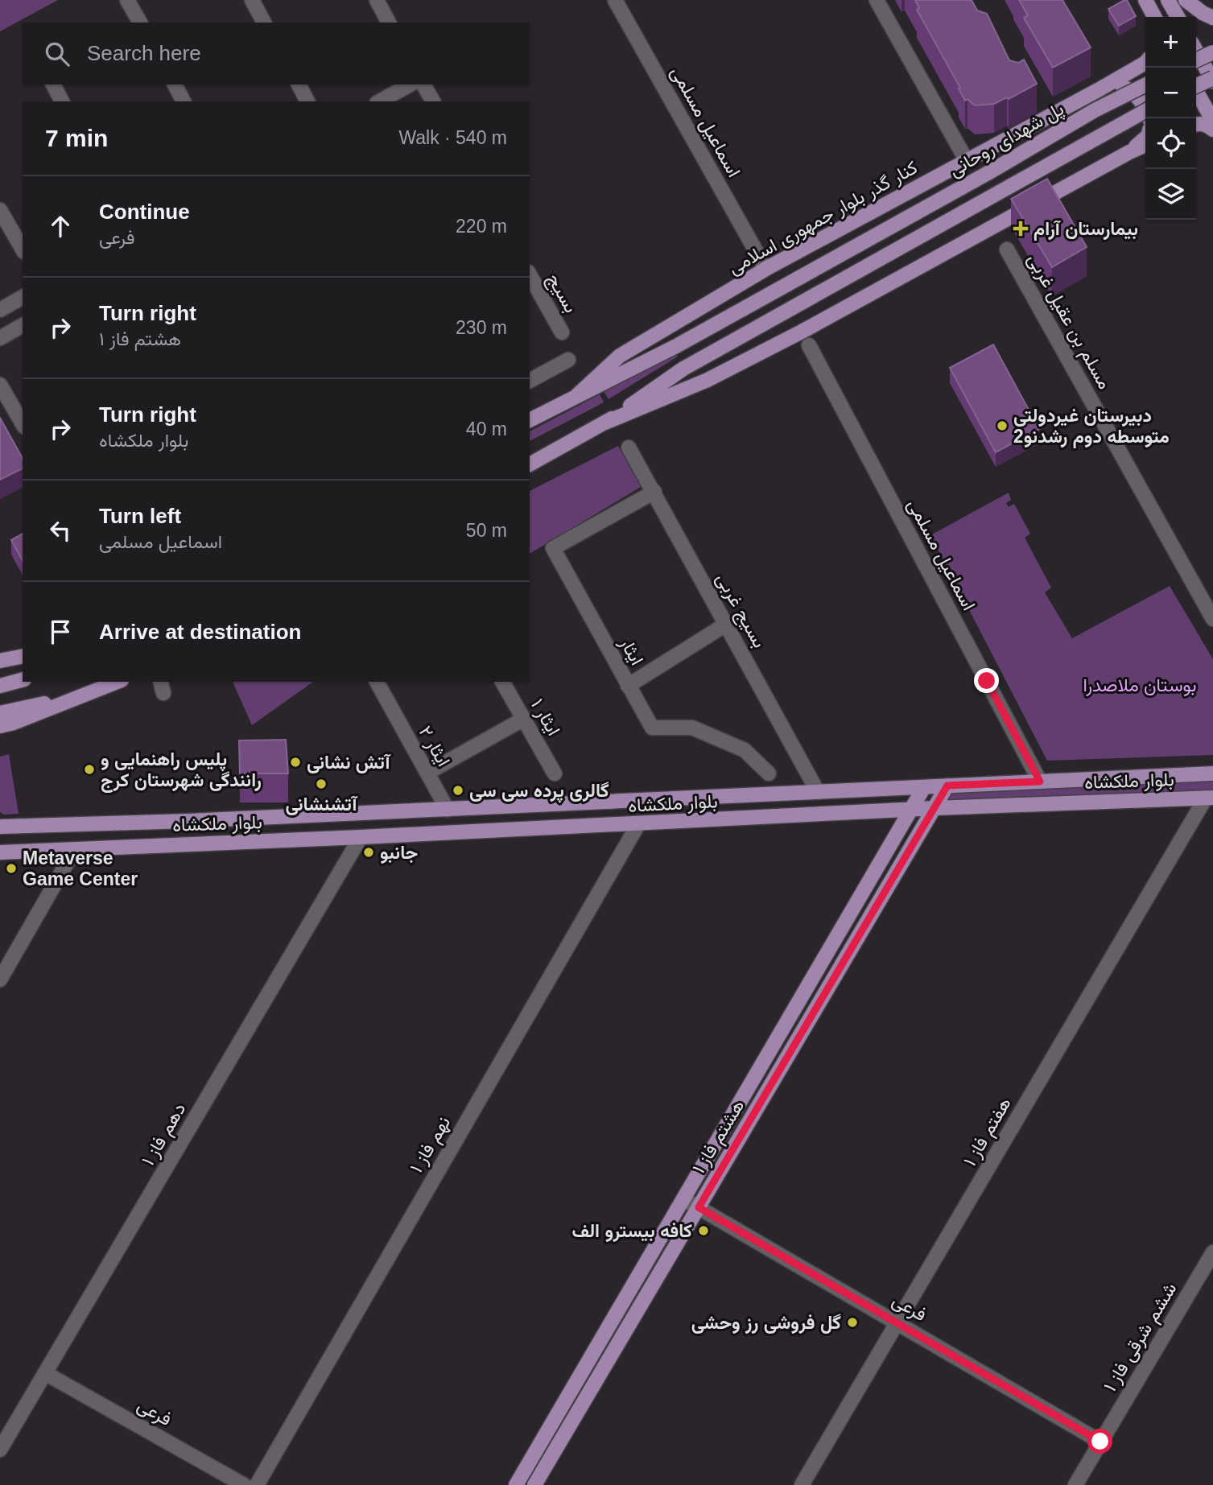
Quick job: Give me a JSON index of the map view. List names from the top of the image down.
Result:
{
  "streets": {
    "main road": [
      "پل شهدای روحانی",
      "کنار گذر بلوار جمهوری اسلامی",
      "بلوار ملکشاه",
      "هشتم فاز ۱"
    ],
    "street": [
      "اسماعیل مسلمی",
      "بسیج",
      "مسلم بن عقیل غربی",
      "بسیج غربی",
      "ایثار",
      "ایثار ۱",
      "ایثار ۲",
      "هفتم فاز ۱",
      "دهم فاز ۱",
      "نهم فاز ۱",
      "فرعی",
      "ششم شرقی فاز ۱"
    ]
  },
  "crossings": [
    ["اسماعیل مسلمی", "بلوار ملکشاه"],
    ["پل شهدای روحانی", "کنار گذر بلوار جمهوری اسلامی"],
    ["بسیج غربی", "ایثار"],
    ["بسیج غربی", "بلوار ملکشاه"],
    ["ایثار ۲", "بلوار ملکشاه"],
    ["بلوار ملکشاه", "هفتم فاز ۱"],
    ["بلوار ملکشاه", "دهم فاز ۱"],
    ["بلوار ملکشاه", "هشتم فاز ۱"],
    ["بلوار ملکشاه", "نهم فاز ۱"],
    ["هفتم فاز ۱", "فرعی"],
    ["دهم فاز ۱", "فرعی"],
    ["هشتم فاز ۱", "فرعی"],
    ["فرعی", "ششم شرقی فاز ۱"]
  ],
  "parks": ["بوستان ملاصدرا"],
  "places": {
    "health": ["بیمارستان آرام"],
    "other": [
      "دبیرستان غیردولتی متوسطه دوم رشدنو2",
      "آتش نشانی",
      "پلیس راهنمایی و رانندگی شهرستان کرج",
      "آتشنشانی",
      "گالری پرده سی سی",
      "جانبو",
      "Metaverse Game Center",
      "کافه بیسترو الف",
      "گل فروشی رز وحشی"
    ]
  },
  "page": {
    "map_buttons": ["+", "−"],
    "search": "Search here",
    "heading": ["7 min", "Walk · 540 m"],
    "list": [
      ["Continue", "فرعی", "220 m"],
      ["Turn right", "هشتم فاز ۱", "230 m"],
      ["Turn right", "بلوار ملکشاه", "40 m"],
      ["Turn left", "اسماعیل مسلمی", "50 m"],
      "Arrive at destination"
    ]
  }
}
